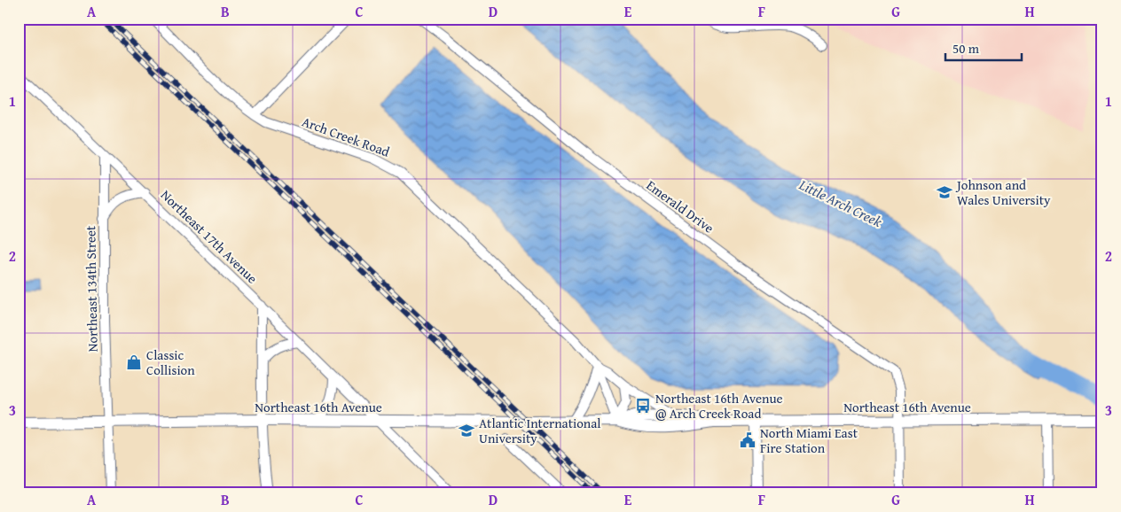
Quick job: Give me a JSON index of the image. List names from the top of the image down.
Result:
{
  "streets": {
    "street": [
      "Arch Creek Road",
      "Emerald Drive",
      "Northeast 17th Avenue",
      "Northeast 134th Street",
      "Northeast 16th Avenue"
    ]
  },
  "crossings": [
    ["Arch Creek Road", "Northeast 16th Avenue"],
    ["Emerald Drive", "Northeast 16th Avenue"],
    ["Northeast 17th Avenue", "Northeast 134th Street"],
    ["Northeast 17th Avenue", "Northeast 16th Avenue"],
    ["Northeast 134th Street", "Northeast 16th Avenue"]
  ],
  "water": ["Little Arch Creek"],
  "places": {
    "school or university": ["Johnson and Wales University", "Atlantic International University"],
    "shop": ["Classic Collision"],
    "bus stop": ["Northeast 16th Avenue @ Arch Creek Road"],
    "public building": ["North Miami East Fire Station"]
  },
  "scale_bar": "50 m",
  "grid": {
    "columns": [
      "A",
      "B",
      "C",
      "D",
      "E",
      "F",
      "G",
      "H"
    ],
    "rows": ["1", "2", "3"]
  }
}
